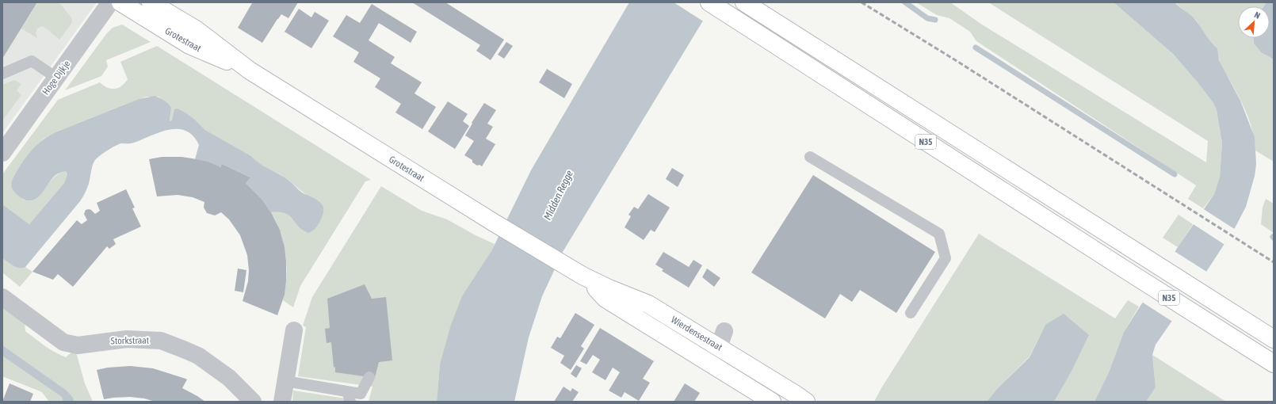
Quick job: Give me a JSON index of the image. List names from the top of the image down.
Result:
{
  "streets": {
    "main road": ["Grotestraat", "N35", "Wierdensestraat"],
    "street": ["Hoge Dijkje", "Storkstraat"]
  },
  "crossings": [
    ["Grotestraat", "Wierdensestraat"]
  ],
  "water": ["Midden Regge"],
  "north": "top right"
}
